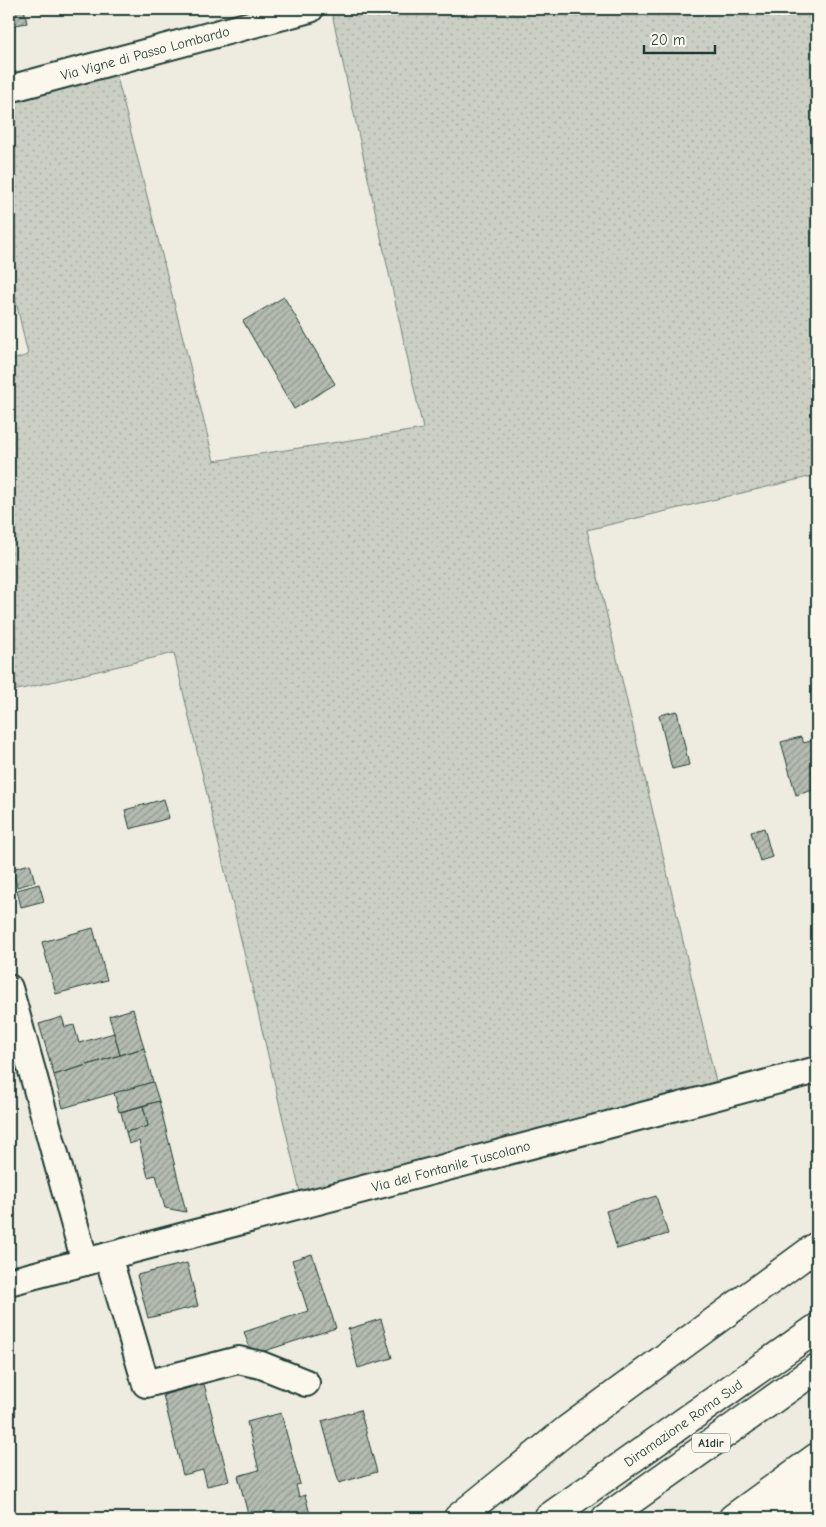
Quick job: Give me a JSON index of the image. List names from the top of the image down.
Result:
{
  "streets": {
    "highway": ["Diramazione Roma Sud", "A1dir"],
    "street": ["Via Vigne di Passo Lombardo", "Via del Fontanile Tuscolano"]
  },
  "scale_bar": "20 m"
}
